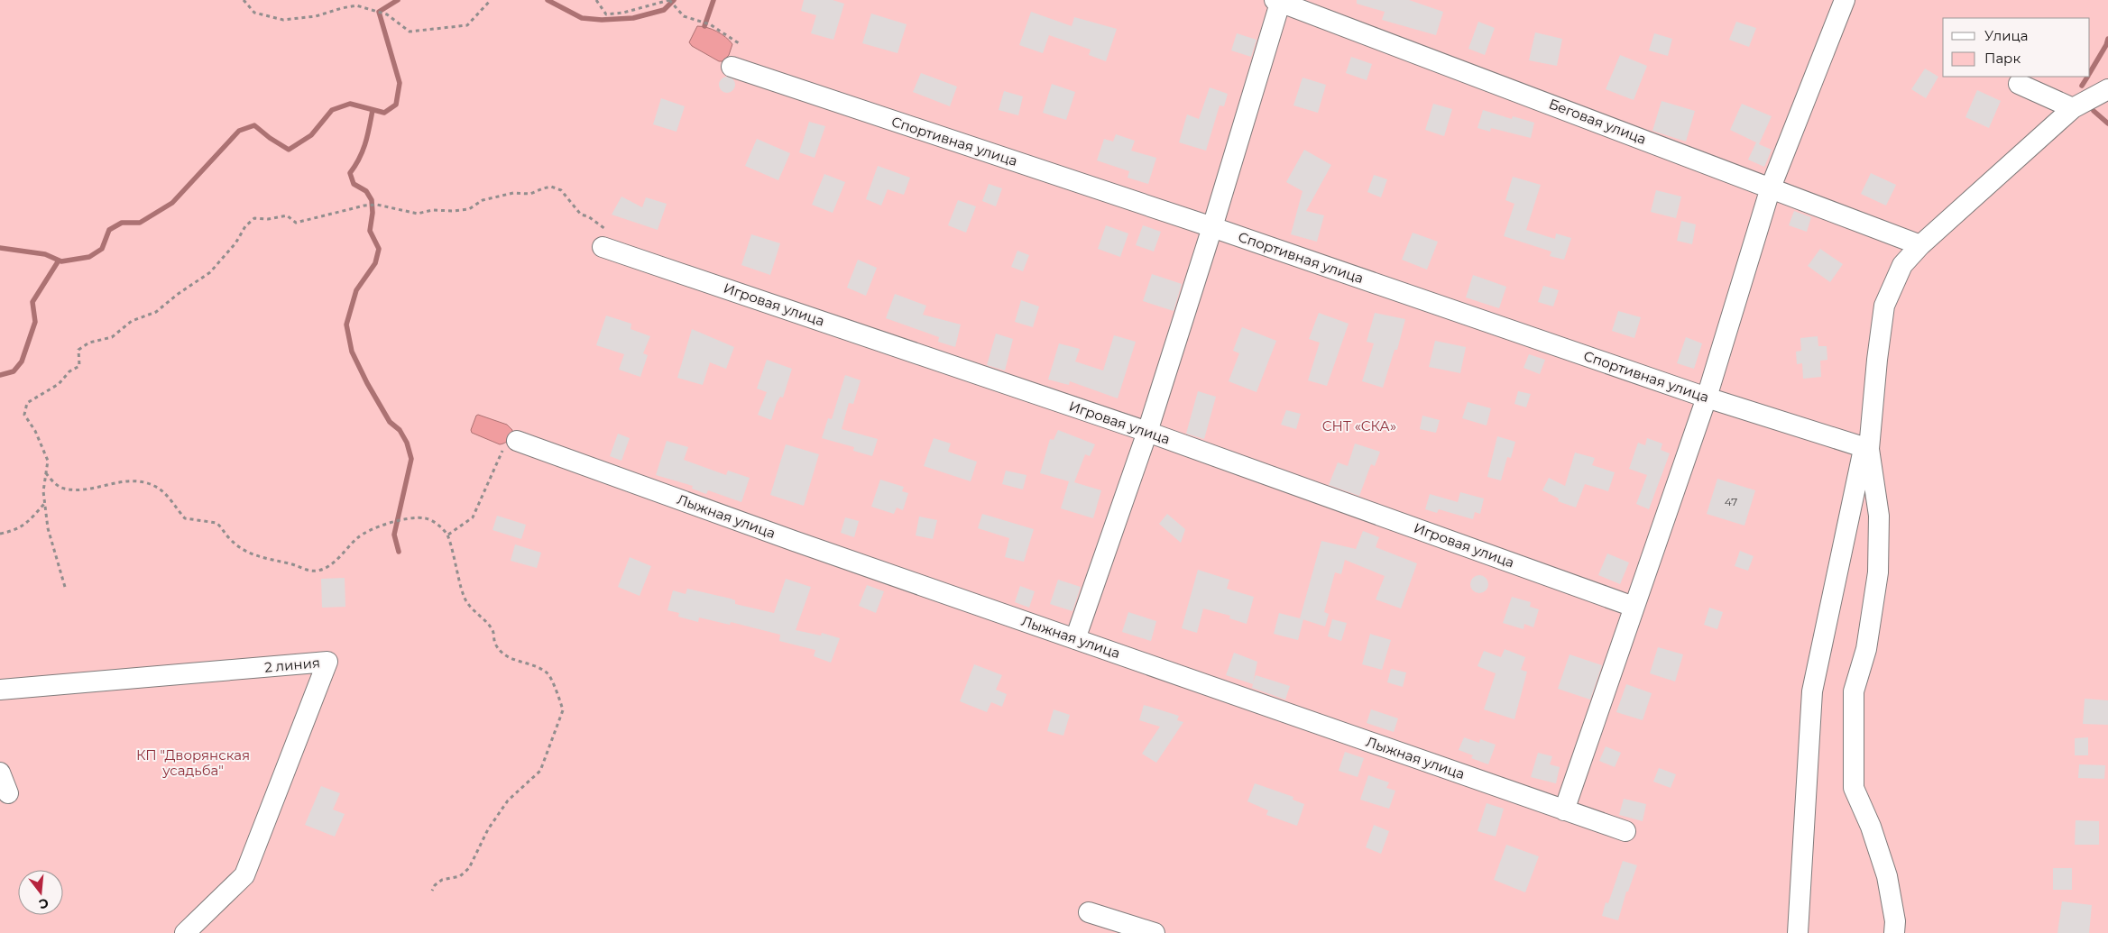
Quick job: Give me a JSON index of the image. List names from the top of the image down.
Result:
{
  "streets": {
    "street": [
      "Беговая улица",
      "Спортивная улица",
      "Игровая улица",
      "Лыжная улица",
      "2 линия"
    ]
  },
  "parks": ["СНТ «СКА»", "КП \"Дворянская усадьба\""],
  "house_numbers": ["47"],
  "legend": ["Улица", "Парк"],
  "north": "bottom"
}
